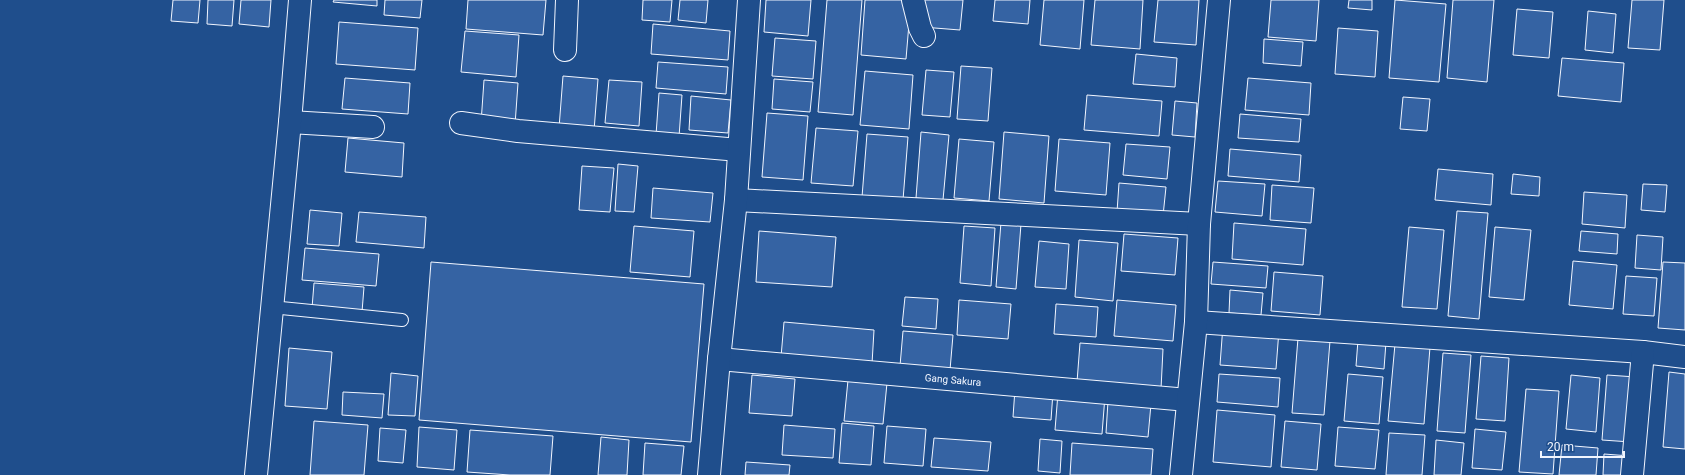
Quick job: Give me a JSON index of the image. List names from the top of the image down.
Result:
{
  "streets": {
    "street": ["Gang Sakura"]
  },
  "scale_bar": "20 m"
}
